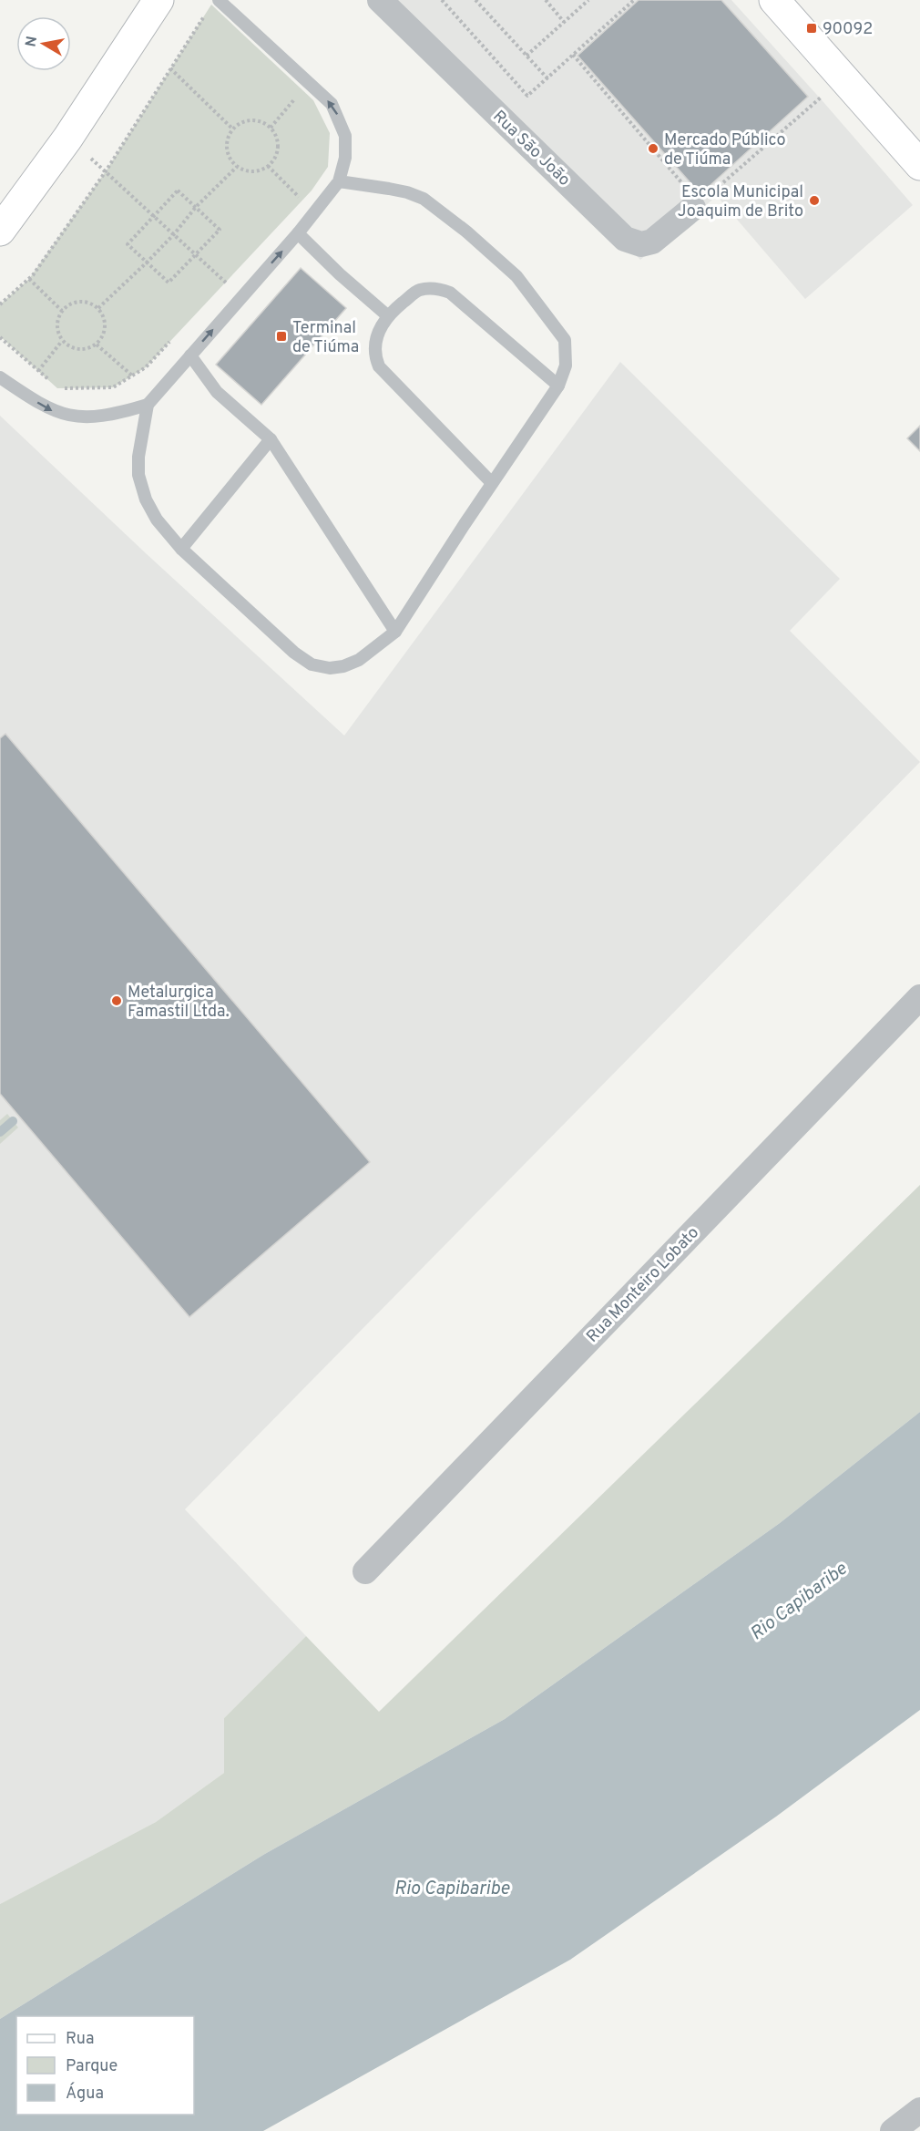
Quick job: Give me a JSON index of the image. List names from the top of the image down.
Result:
{
  "streets": {
    "street": ["Rua São João", "Rua Monteiro Lobato"]
  },
  "water": ["Rio Capibaribe"],
  "places": {
    "transit": ["90092", "Terminal de Tiúma"],
    "other": ["Mercado Público de Tiúma", "Escola Municipal Joaquim de Brito", "Metalurgica Famastil Ltda."]
  },
  "legend": ["Rua", "Parque", "Água"],
  "north": "left"
}
